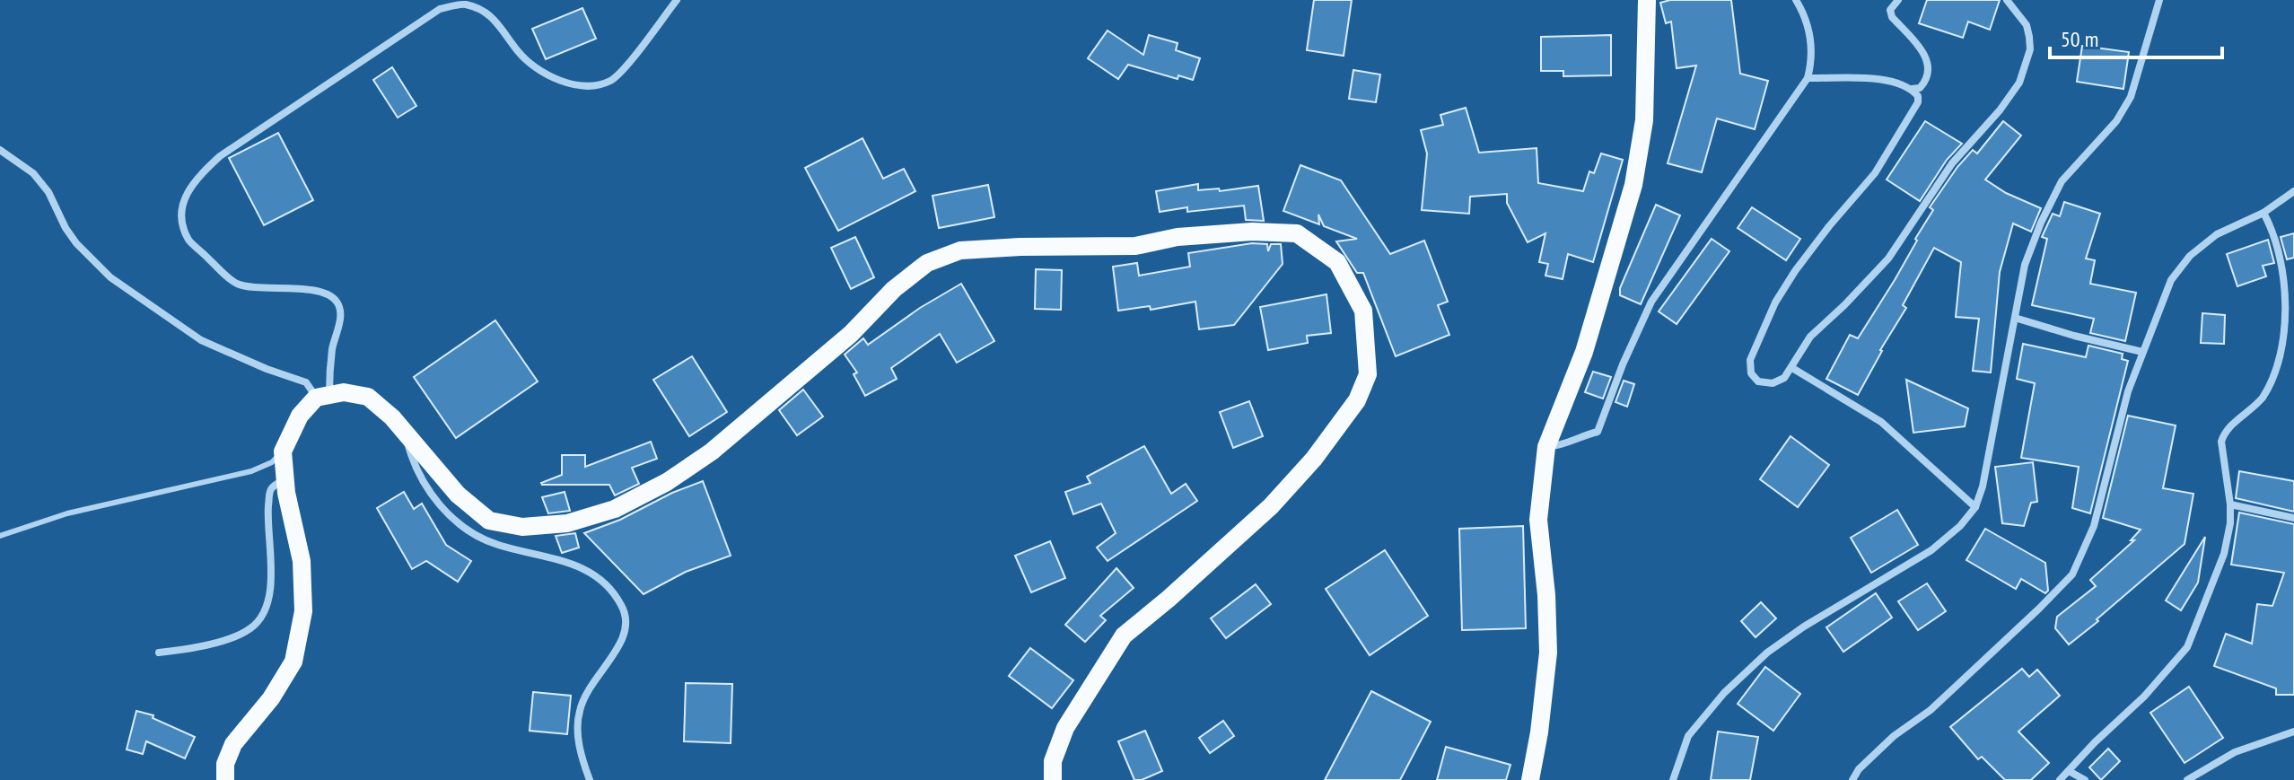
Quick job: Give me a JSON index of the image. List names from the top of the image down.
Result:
{
  "scale_bar": "50 m"
}
